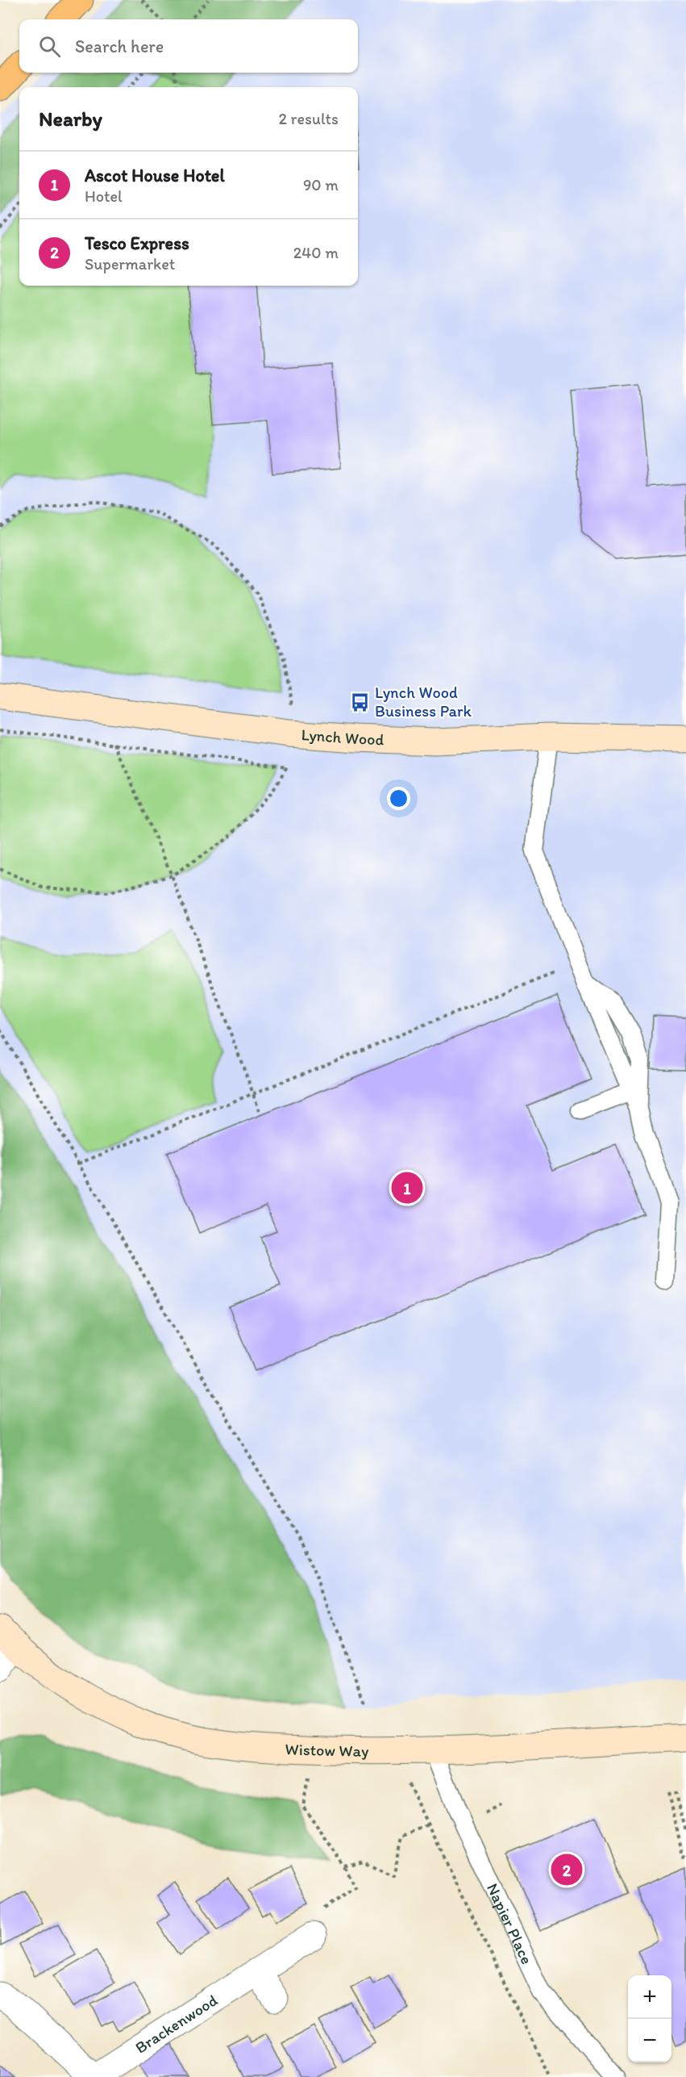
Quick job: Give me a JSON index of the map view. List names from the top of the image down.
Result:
{
  "streets": {
    "street": ["Lynch Wood", "Wistow Way", "Brackenwood"],
    "lane": ["Napier Place"]
  },
  "crossings": [
    ["Wistow Way", "Napier Place"]
  ],
  "places": {
    "bus stop": ["Lynch Wood Business Park"]
  },
  "page": {
    "search": "Search here",
    "heading": ["Nearby", "2 results"],
    "list": [
      {
        "mark": "1",
        "name": "Ascot House Hotel",
        "note": "Hotel",
        "value": "90 m"
      },
      {
        "mark": "2",
        "name": "Tesco Express",
        "note": "Supermarket",
        "value": "240 m"
      }
    ],
    "pins": ["1", "2"],
    "map_buttons": ["+", "−"]
  }
}
